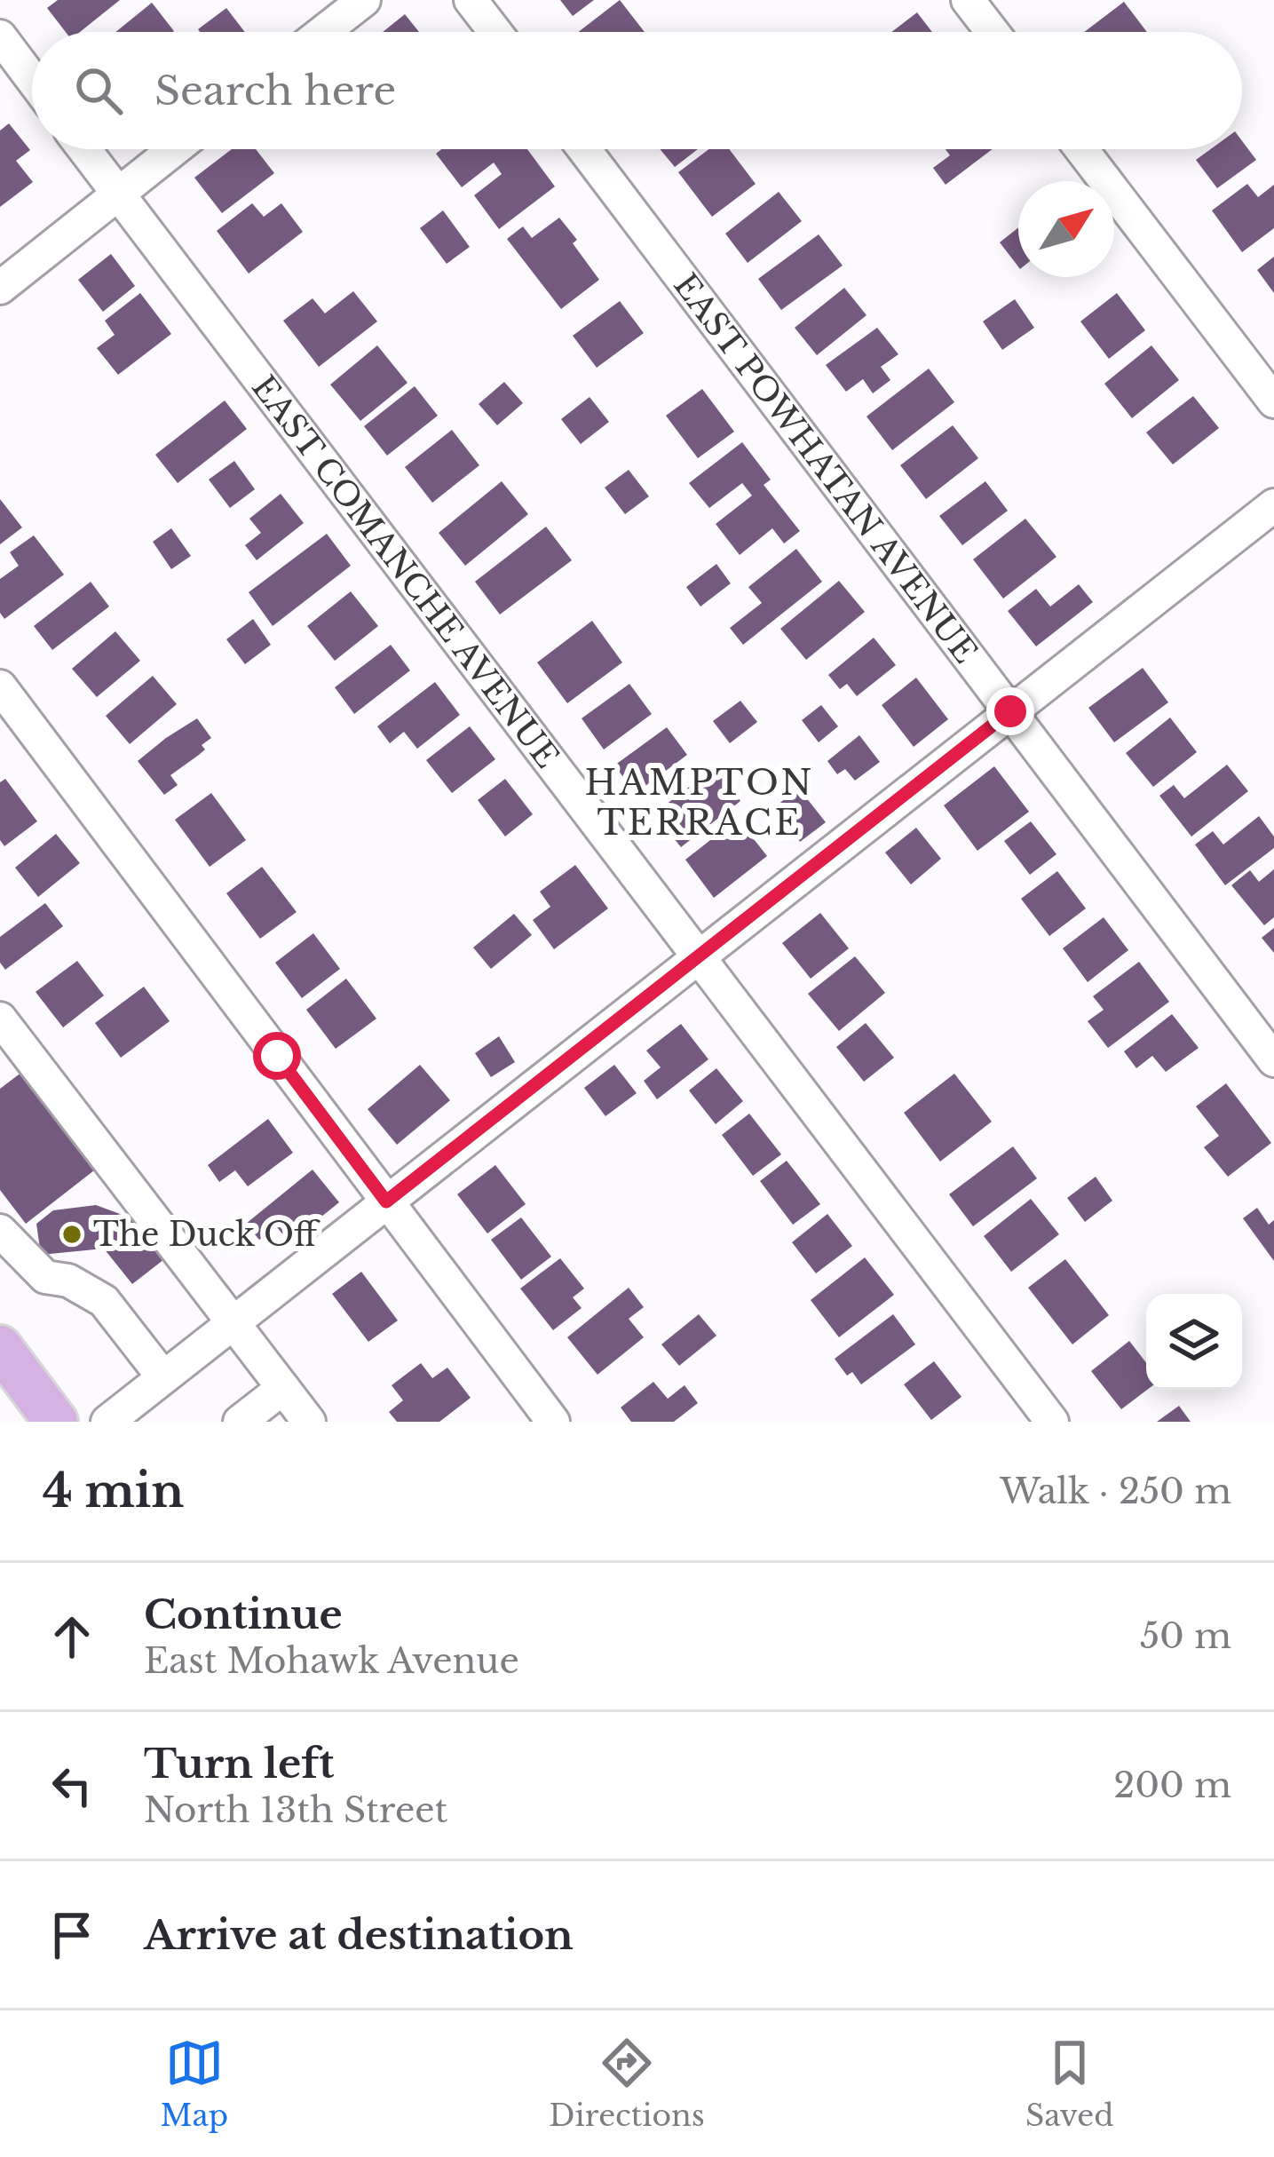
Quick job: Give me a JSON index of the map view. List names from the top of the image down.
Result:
{
  "streets": {
    "street": ["EAST POWHATAN AVENUE", "EAST COMANCHE AVENUE"]
  },
  "districts": ["HAMPTON TERRACE"],
  "places": ["The Duck Off"],
  "north": "top right",
  "page": {
    "search": "Search here",
    "heading": ["4 min", "Walk · 250 m"],
    "list": [
      ["Continue", "East Mohawk Avenue", "50 m"],
      ["Turn left", "North 13th Street", "200 m"],
      "Arrive at destination"
    ],
    "nav": ["Map", "Directions", "Saved"]
  }
}
